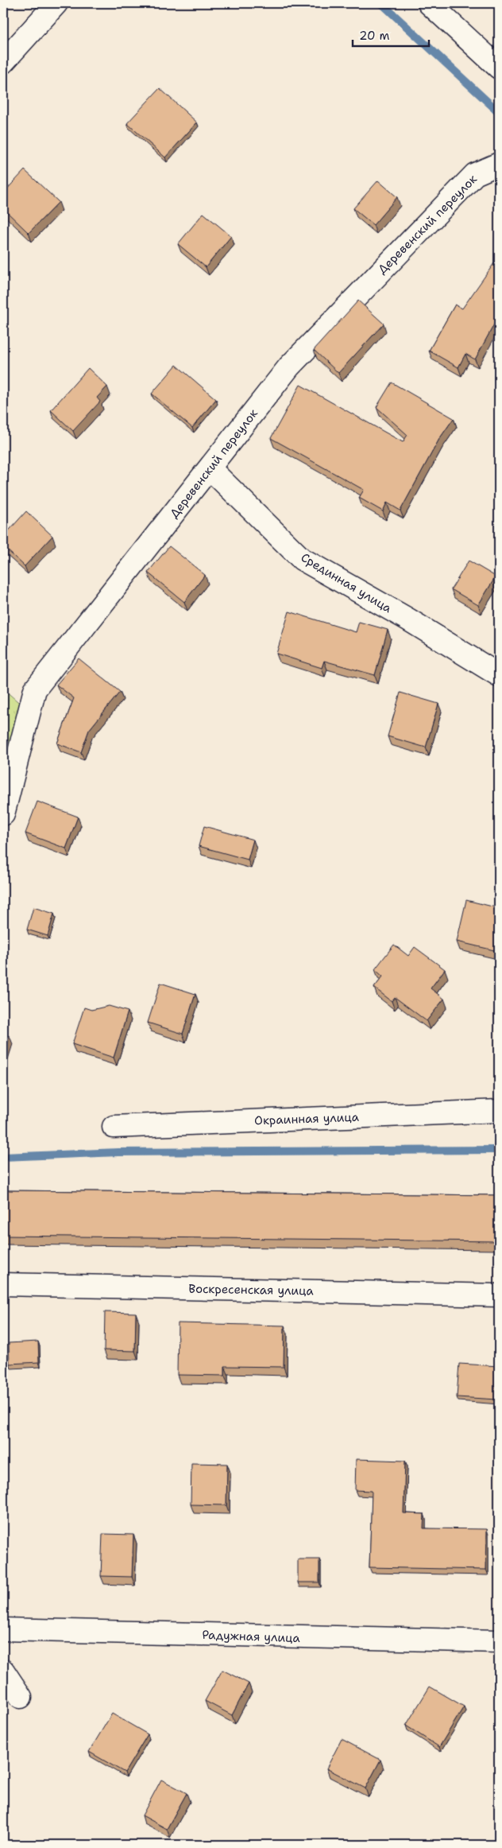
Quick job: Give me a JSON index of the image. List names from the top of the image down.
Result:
{
  "streets": {
    "street": [
      "Деревенский переулок",
      "Срединная улица",
      "Окраинная улица",
      "Воскресенская улица",
      "Радужная улица"
    ]
  },
  "crossings": [
    ["Деревенский переулок", "Срединная улица"]
  ],
  "scale_bar": "20 m"
}
